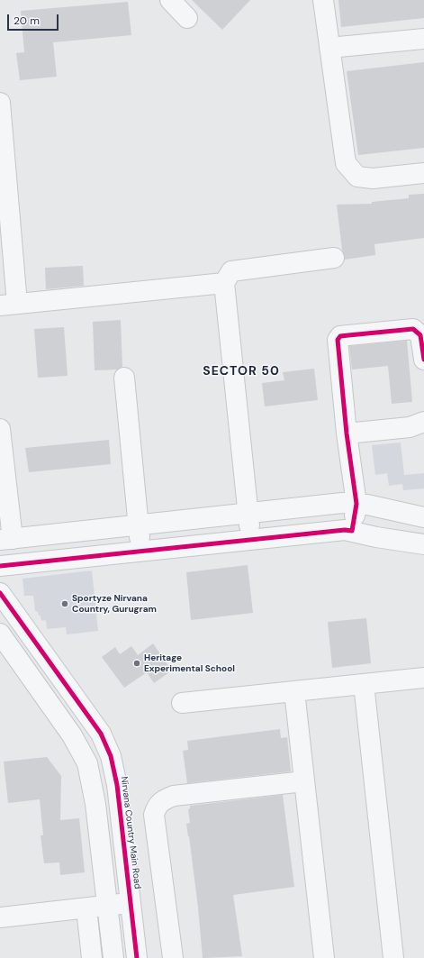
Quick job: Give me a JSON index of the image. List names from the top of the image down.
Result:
{
  "streets": {
    "street": ["Nirvana Country Main Road"]
  },
  "districts": ["SECTOR 50"],
  "places": ["Sportyze Nirvana Country, Gurugram", "Heritage Experimental School"],
  "scale_bar": "20 m"
}
